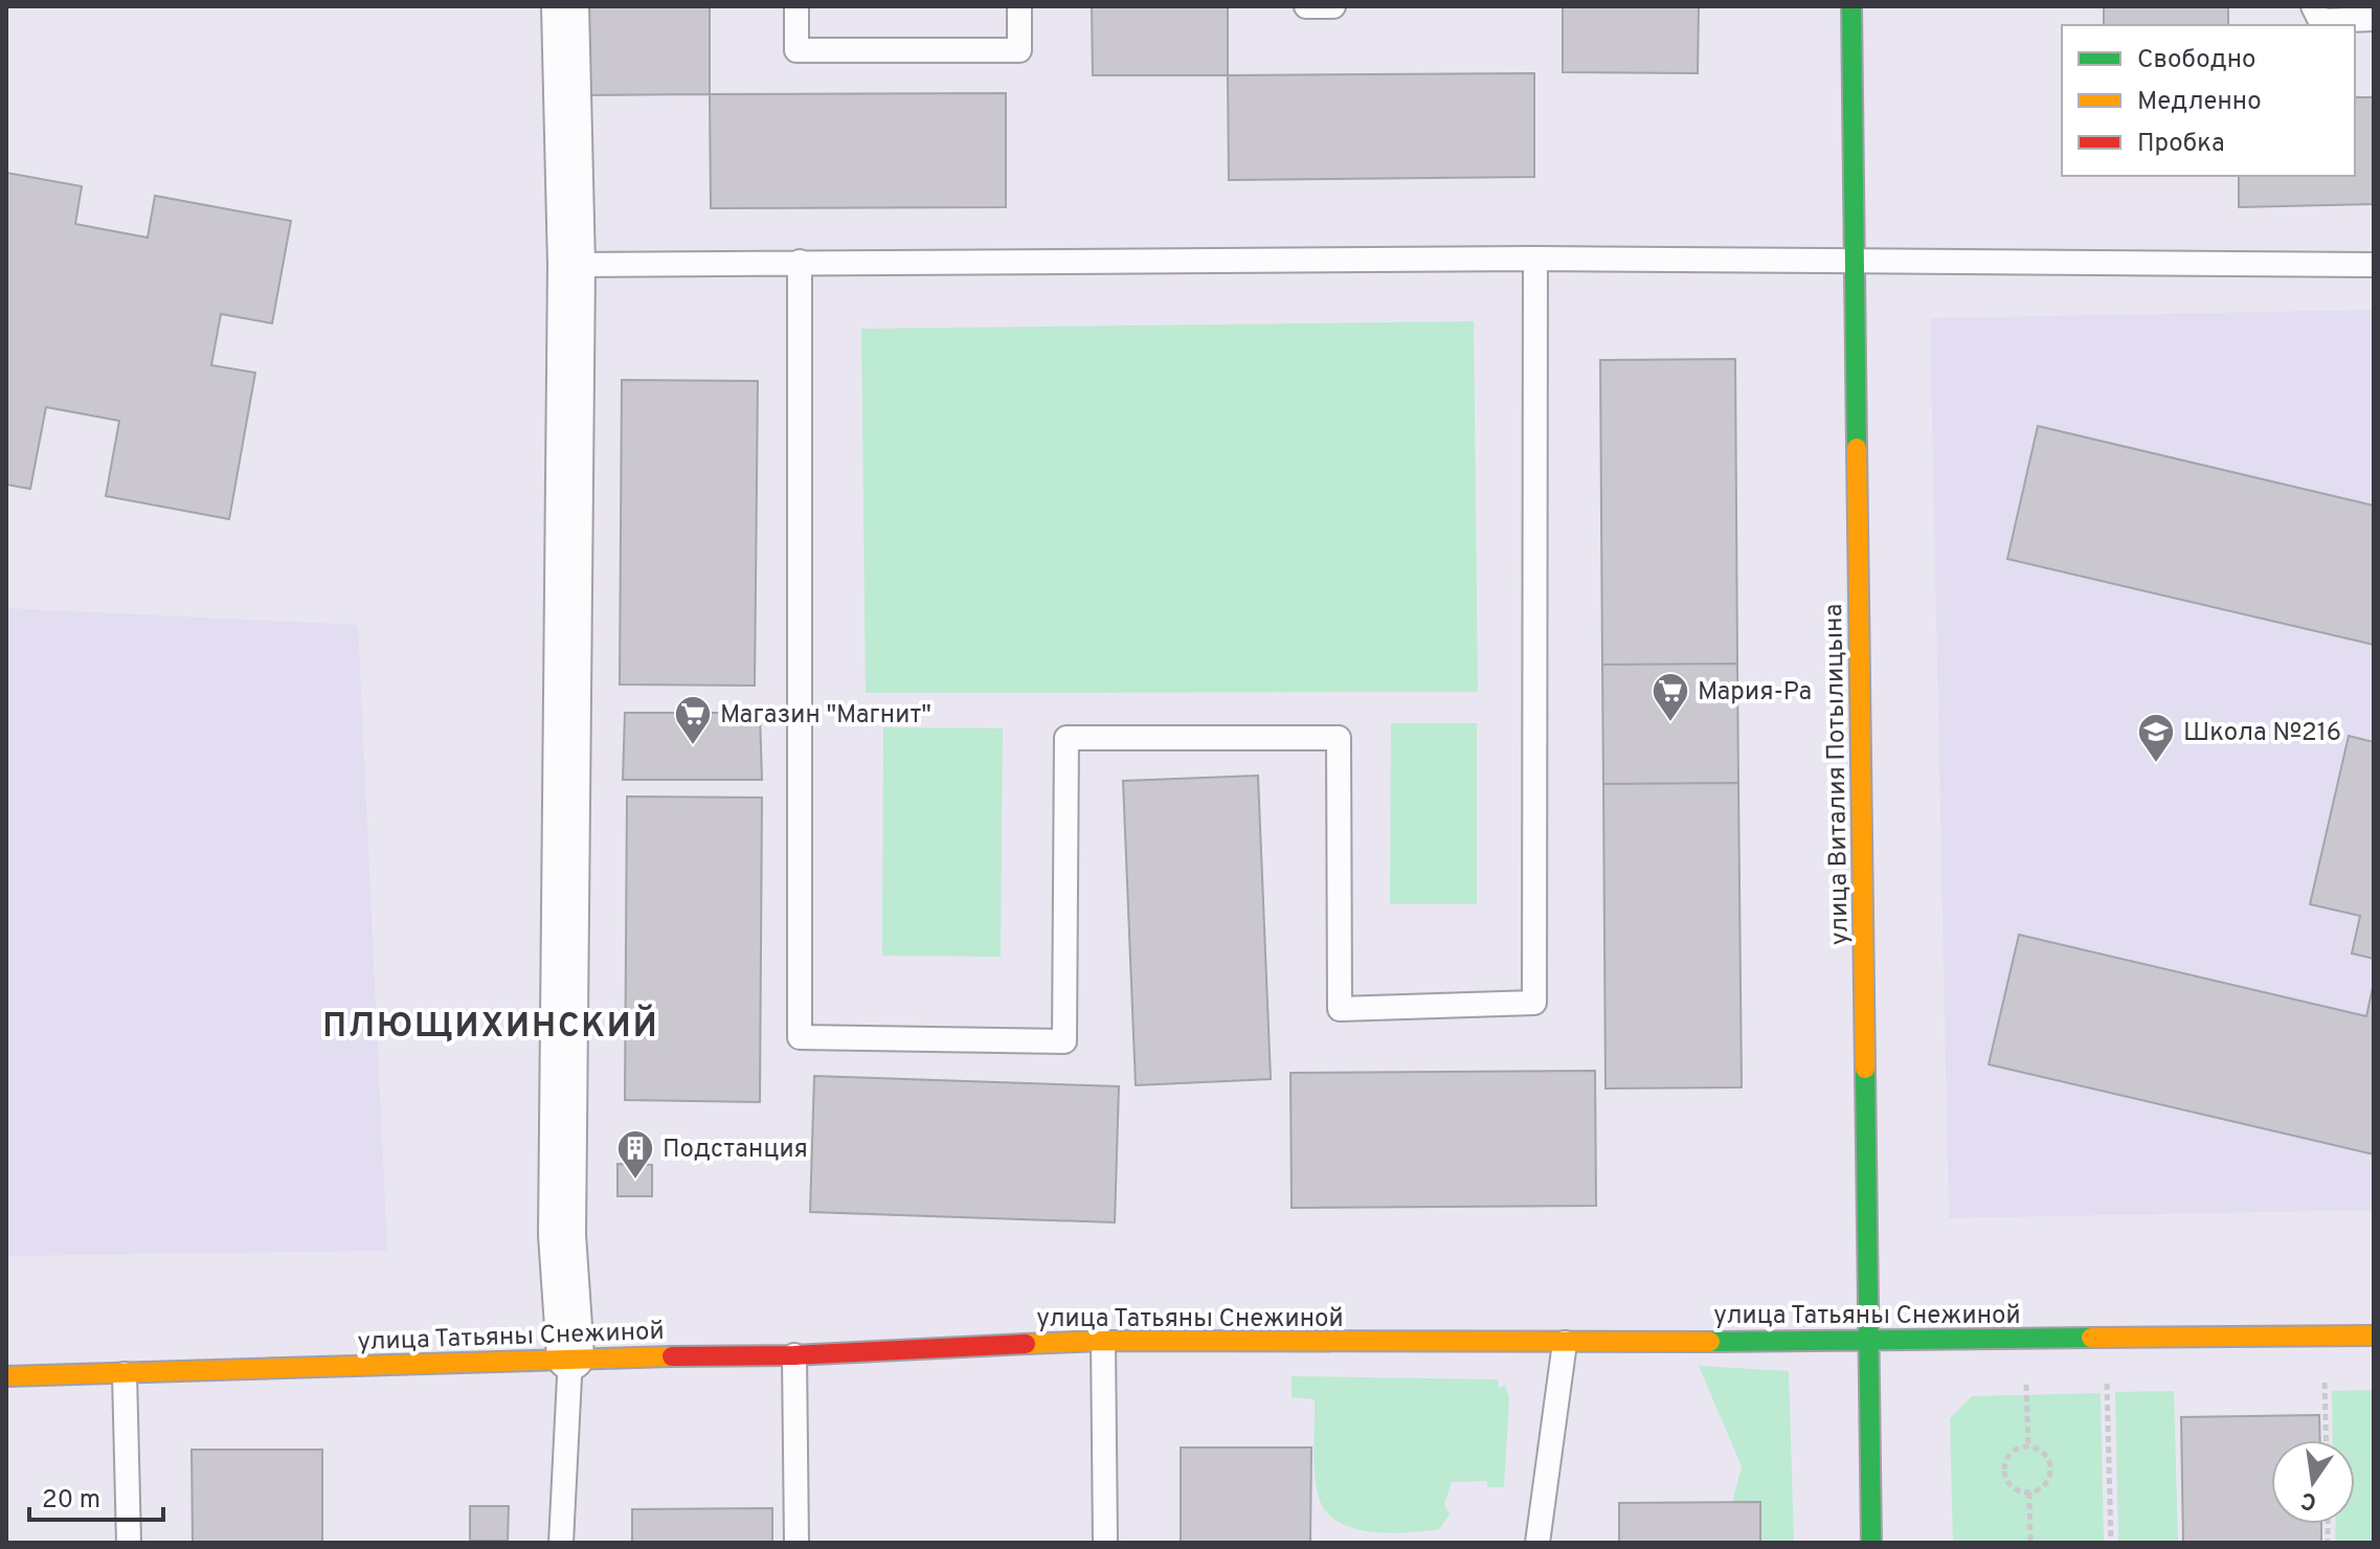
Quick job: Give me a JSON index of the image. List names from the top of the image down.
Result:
{
  "streets": {
    "street": ["улица Виталия Потылицына", "улица Татьяны Снежиной"]
  },
  "crossings": [
    ["улица Виталия Потылицына", "улица Татьяны Снежиной"]
  ],
  "districts": ["ПЛЮЩИХИНСКИЙ"],
  "places": {
    "supermarket": ["Мария-Ра", "Магазин \"Магнит\""],
    "school or university": ["Школа №216"],
    "building": ["Подстанция"]
  },
  "legend": ["Свободно", "Медленно", "Пробка"],
  "scale_bar": "20 m",
  "north": "bottom"
}
